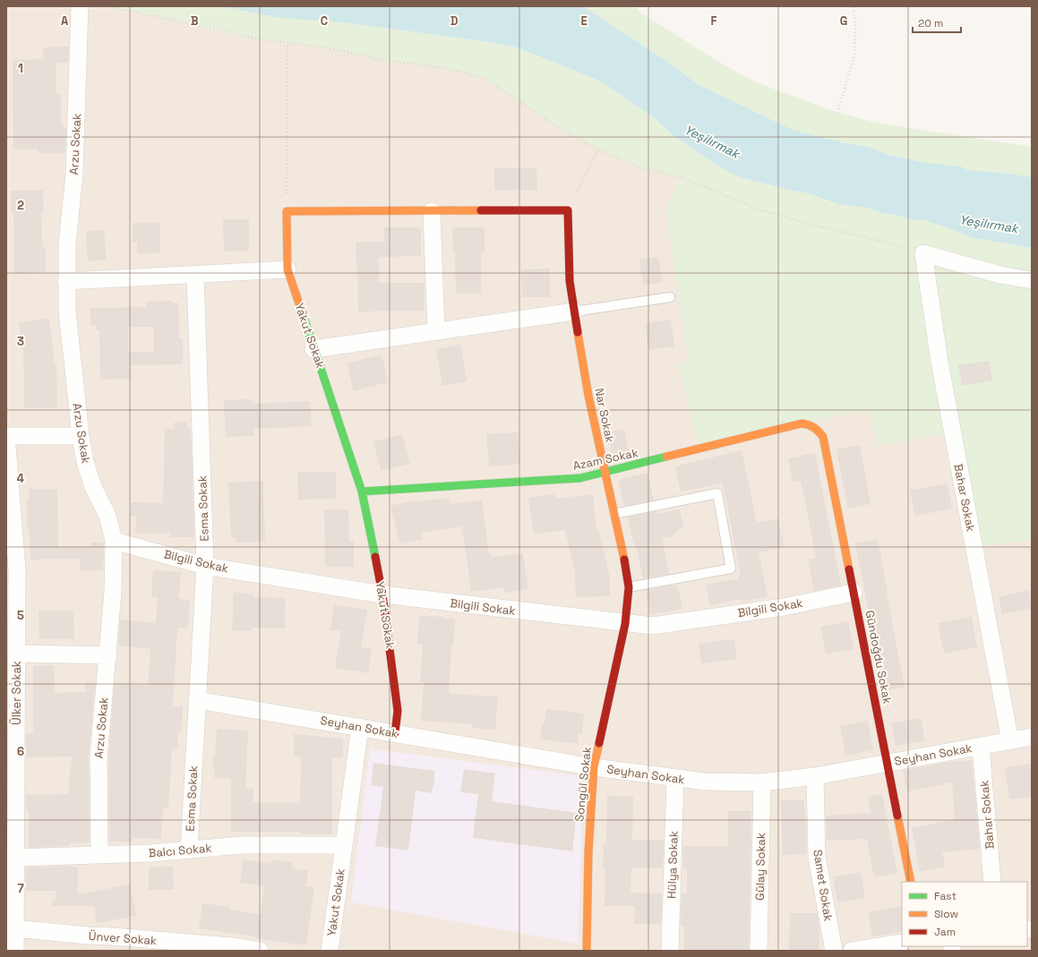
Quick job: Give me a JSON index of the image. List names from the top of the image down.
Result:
{
  "streets": {
    "street": [
      "Arzu Sokak",
      "Yakut Sokak",
      "Nar Sokak",
      "Azam Sokak",
      "Bahar Sokak",
      "Esma Sokak",
      "Bilgili Sokak",
      "Gündoğdu Sokak",
      "Ülker Sokak",
      "Seyhan Sokak",
      "Songül Sokak",
      "Balcı Sokak",
      "Hülya Sokak",
      "Gülay Sokak",
      "Samet Sokak",
      "Ünver Sokak"
    ]
  },
  "crossings": [
    ["Arzu Sokak", "Bilgili Sokak"],
    ["Arzu Sokak", "Balcı Sokak"],
    ["Yakut Sokak", "Azam Sokak"],
    ["Yakut Sokak", "Bilgili Sokak"],
    ["Yakut Sokak", "Seyhan Sokak"],
    ["Yakut Sokak", "Balcı Sokak"],
    ["Nar Sokak", "Azam Sokak"],
    ["Nar Sokak", "Bilgili Sokak"],
    ["Nar Sokak", "Songül Sokak"],
    ["Azam Sokak", "Gündoğdu Sokak"],
    ["Bahar Sokak", "Seyhan Sokak"],
    ["Esma Sokak", "Bilgili Sokak"],
    ["Esma Sokak", "Seyhan Sokak"],
    ["Esma Sokak", "Balcı Sokak"],
    ["Bilgili Sokak", "Gündoğdu Sokak"],
    ["Bilgili Sokak", "Songül Sokak"],
    ["Gündoğdu Sokak", "Seyhan Sokak"],
    ["Ülker Sokak", "Balcı Sokak"],
    ["Ülker Sokak", "Ünver Sokak"],
    ["Seyhan Sokak", "Songül Sokak"],
    ["Seyhan Sokak", "Hülya Sokak"],
    ["Seyhan Sokak", "Gülay Sokak"],
    ["Seyhan Sokak", "Samet Sokak"]
  ],
  "water": ["Yeşilırmak"],
  "legend": ["Fast", "Slow", "Jam"],
  "scale_bar": "20 m",
  "grid": {
    "columns": [
      "A",
      "B",
      "C",
      "D",
      "E",
      "F",
      "G"
    ],
    "rows": [
      "1",
      "2",
      "3",
      "4",
      "5",
      "6",
      "7"
    ]
  }
}
